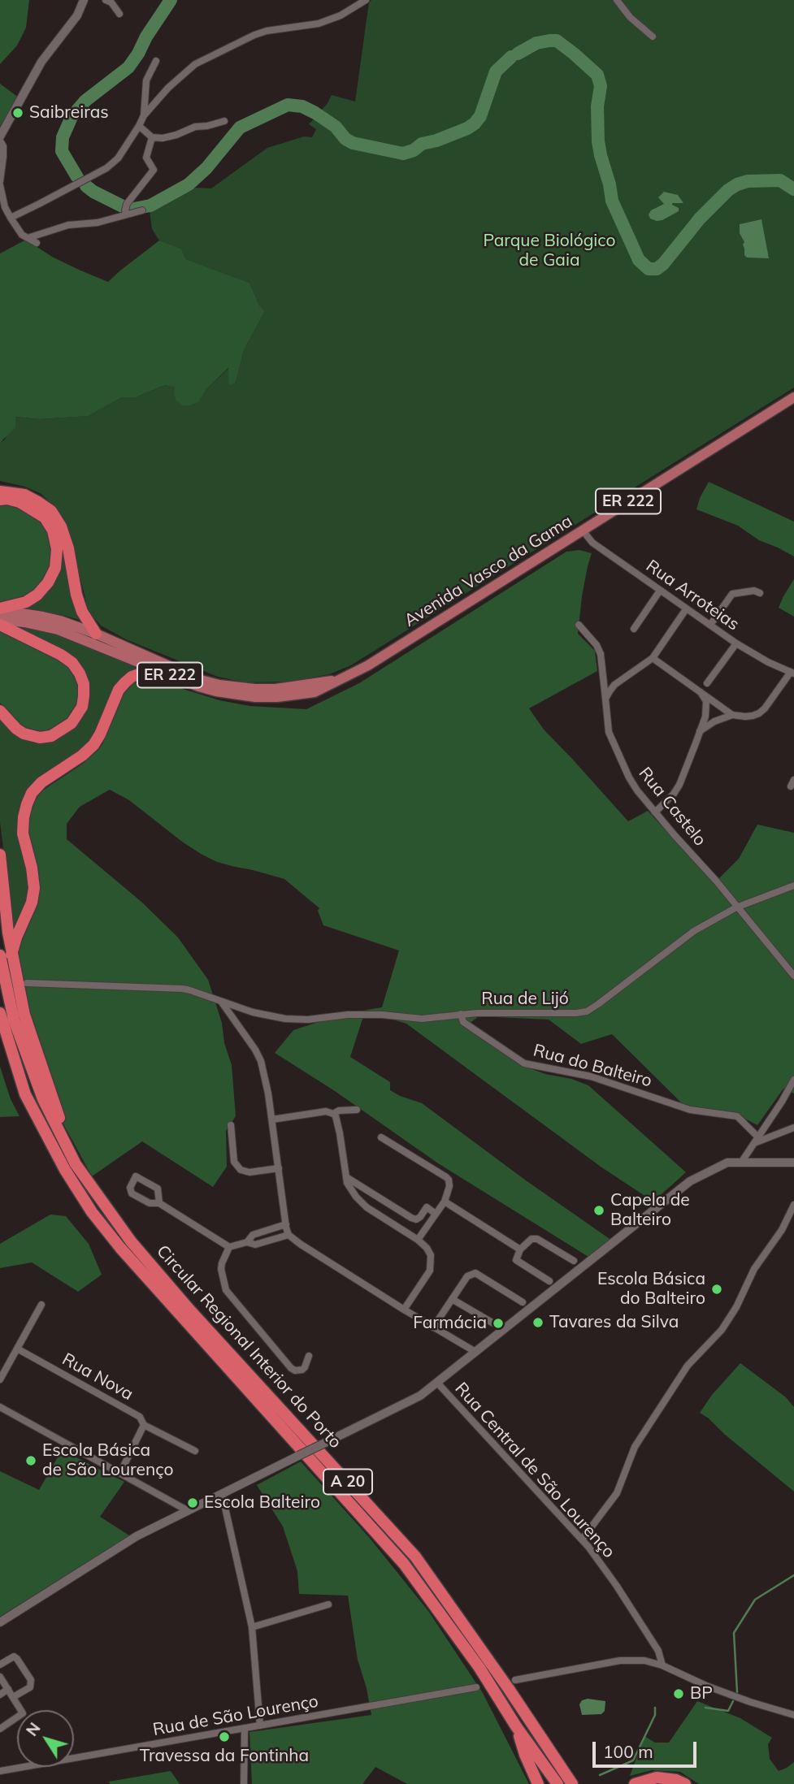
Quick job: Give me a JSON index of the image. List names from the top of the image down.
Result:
{
  "streets": {
    "highway": ["Circular Regional Interior do Porto", "A 20"],
    "main road": ["ER 222", "Avenida Vasco da Gama"],
    "street": [
      "Rua Arroteias",
      "Rua Castelo",
      "Rua de Lijó",
      "Rua do Balteiro",
      "Rua Nova",
      "Rua Central de São Lourenço",
      "Rua de São Lourenço"
    ]
  },
  "crossings": [
    ["Avenida Vasco da Gama", "Rua Arroteias"],
    ["Rua Castelo", "Rua de Lijó"],
    ["Rua de Lijó", "Rua do Balteiro"]
  ],
  "parks": ["Parque Biológico de Gaia"],
  "places": [
    "Saibreiras",
    "Capela de Balteiro",
    "Escola Básica do Balteiro",
    "Tavares da Silva",
    "Farmácia",
    "Escola Básica de São Lourenço",
    "Escola Balteiro",
    "BP",
    "Travessa da Fontinha"
  ],
  "scale_bar": "100 m",
  "north": "top left"
}
